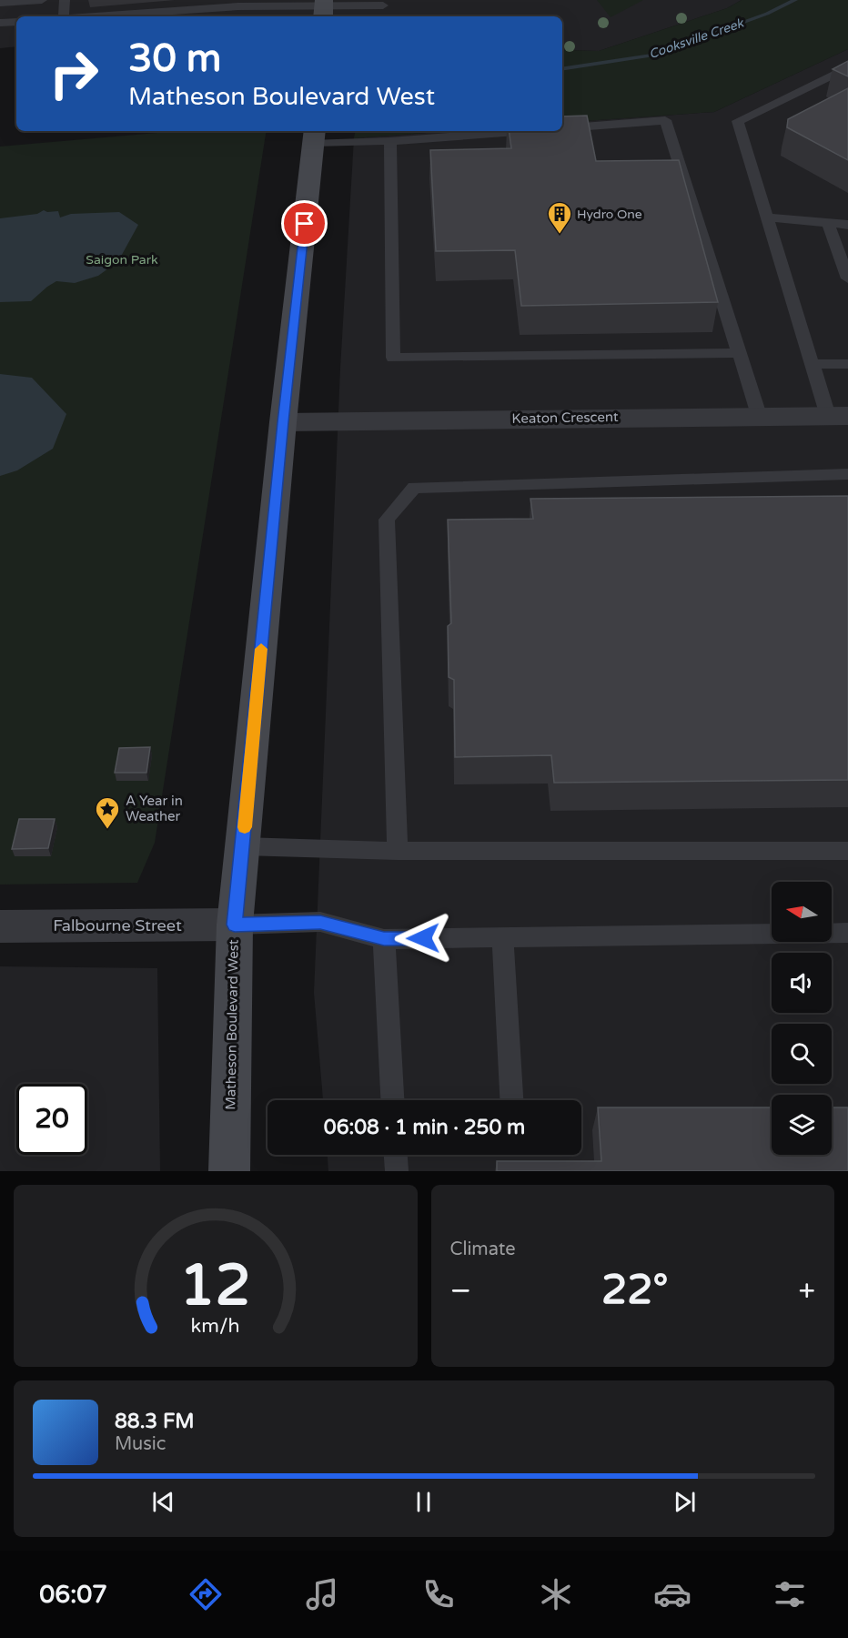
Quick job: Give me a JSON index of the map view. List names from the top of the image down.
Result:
{
  "streets": {
    "street": ["Keaton Crescent", "Falbourne Street", "Matheson Boulevard West"]
  },
  "crossings": [
    ["Keaton Crescent", "Matheson Boulevard West"],
    ["Falbourne Street", "Matheson Boulevard West"]
  ],
  "water": ["Cooksville Creek"],
  "parks": ["Saigon Park"],
  "places": {
    "building": ["Hydro One"],
    "place": ["A Year in Weather"]
  },
  "north": "left",
  "page": {
    "turn": ["30 m", "Matheson Boulevard West"],
    "limit": "20",
    "trip": "06:08 · 1 min · 250 m",
    "tile": "Climate",
    "heat": ["−", "22°", "+"],
    "song": ["88.3 FM", "Music"],
    "tabs": "06:07",
    "gauge": ["12", "km/h"]
  }
}
